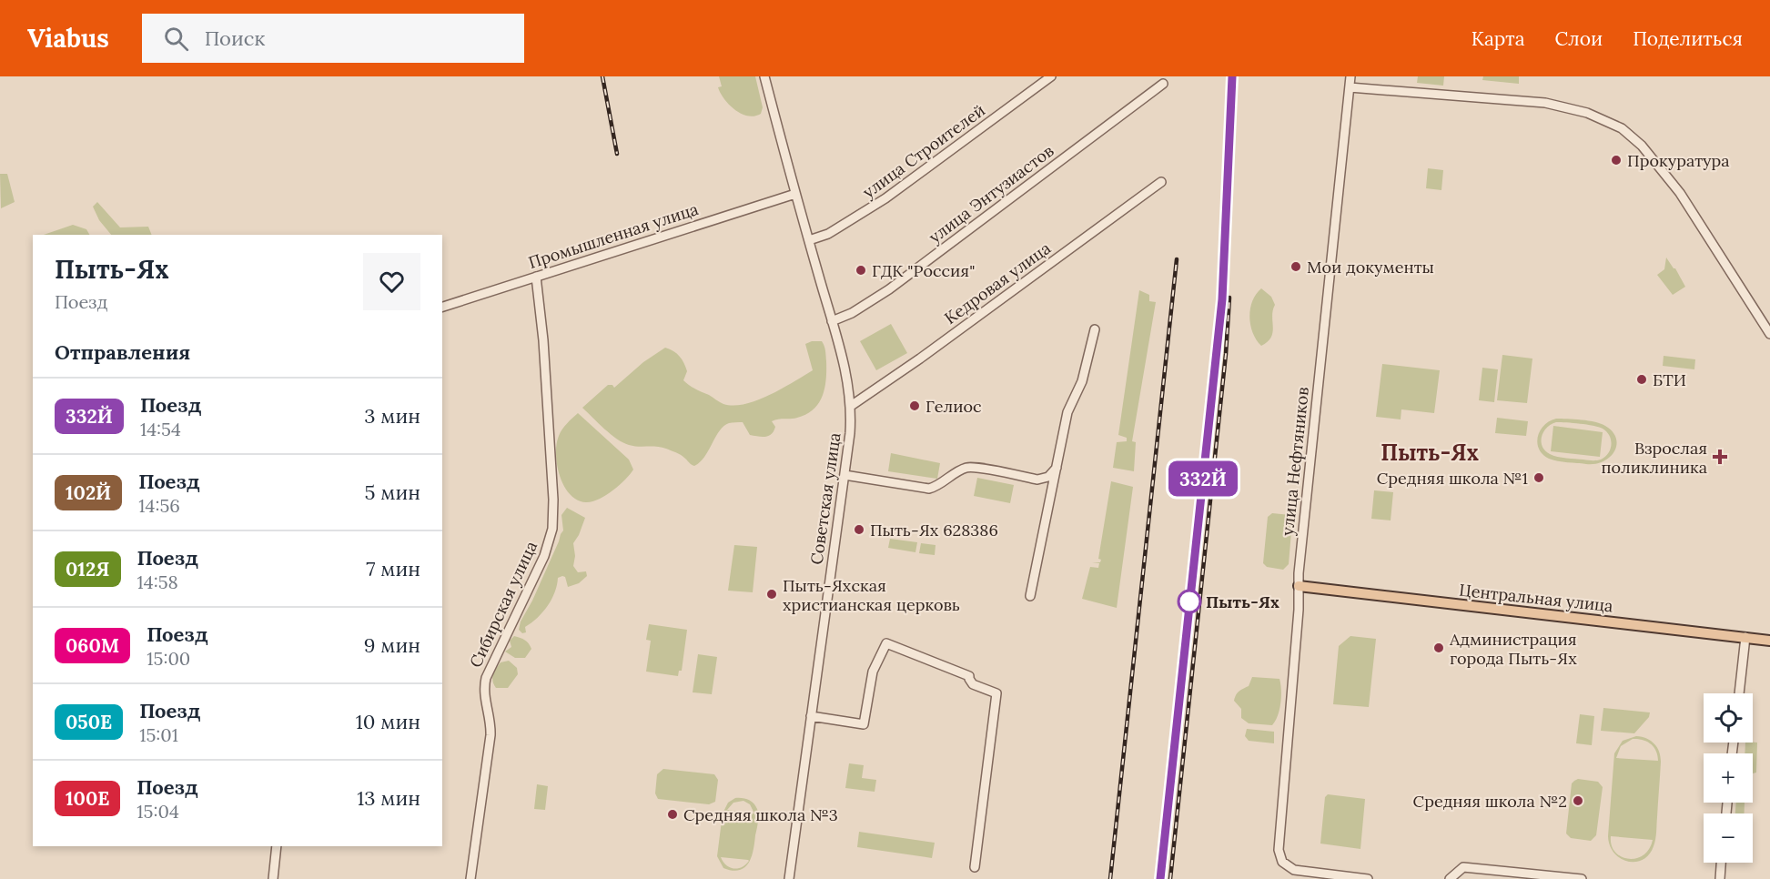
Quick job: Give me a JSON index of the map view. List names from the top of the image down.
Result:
{
  "streets": {
    "main road": ["Центральная улица"],
    "street": [
      "улица Строителей",
      "улица Энтузиастов",
      "Промышленная улица",
      "Кедровая улица",
      "улица Нефтяников",
      "Советская улица",
      "Сибирская улица"
    ]
  },
  "crossings": [
    ["улица Строителей", "Советская улица"],
    ["улица Энтузиастов", "Советская улица"],
    ["Промышленная улица", "Советская улица"],
    ["Промышленная улица", "Сибирская улица"],
    ["Кедровая улица", "Советская улица"],
    ["улица Нефтяников", "Центральная улица"]
  ],
  "districts": ["Пыть-Ях"],
  "places": {
    "other": [
      "Прокуратура",
      "Мои документы",
      "ГДК \"Россия\"",
      "БТИ",
      "Гелиос",
      "Средняя школа №1",
      "Пыть-Ях 628386",
      "Пыть-Яхская христианская церковь",
      "Пыть-Ях",
      "Администрация города Пыть-Ях",
      "Средняя школа №2",
      "Средняя школа №3"
    ],
    "health": ["Взрослая поликлиника"]
  },
  "page": {
    "header": "Viabus",
    "search": "Поиск",
    "nav": ["Карта", "Слои", "Поделиться"],
    "on_map": "332Й",
    "heading": [
      ["Пыть-Ях", "Поезд"],
      "Отправления"
    ],
    "list": [
      {
        "mark": "332Й",
        "name": "Поезд",
        "note": "14:54",
        "value": "3 мин"
      },
      {
        "mark": "102Й",
        "name": "Поезд",
        "note": "14:56",
        "value": "5 мин"
      },
      {
        "mark": "012Я",
        "name": "Поезд",
        "note": "14:58",
        "value": "7 мин"
      },
      {
        "mark": "060М",
        "name": "Поезд",
        "note": "15:00",
        "value": "9 мин"
      },
      {
        "mark": "050Е",
        "name": "Поезд",
        "note": "15:01",
        "value": "10 мин"
      },
      {
        "mark": "100Е",
        "name": "Поезд",
        "note": "15:04",
        "value": "13 мин"
      }
    ],
    "map_buttons": ["+", "−"]
  }
}
